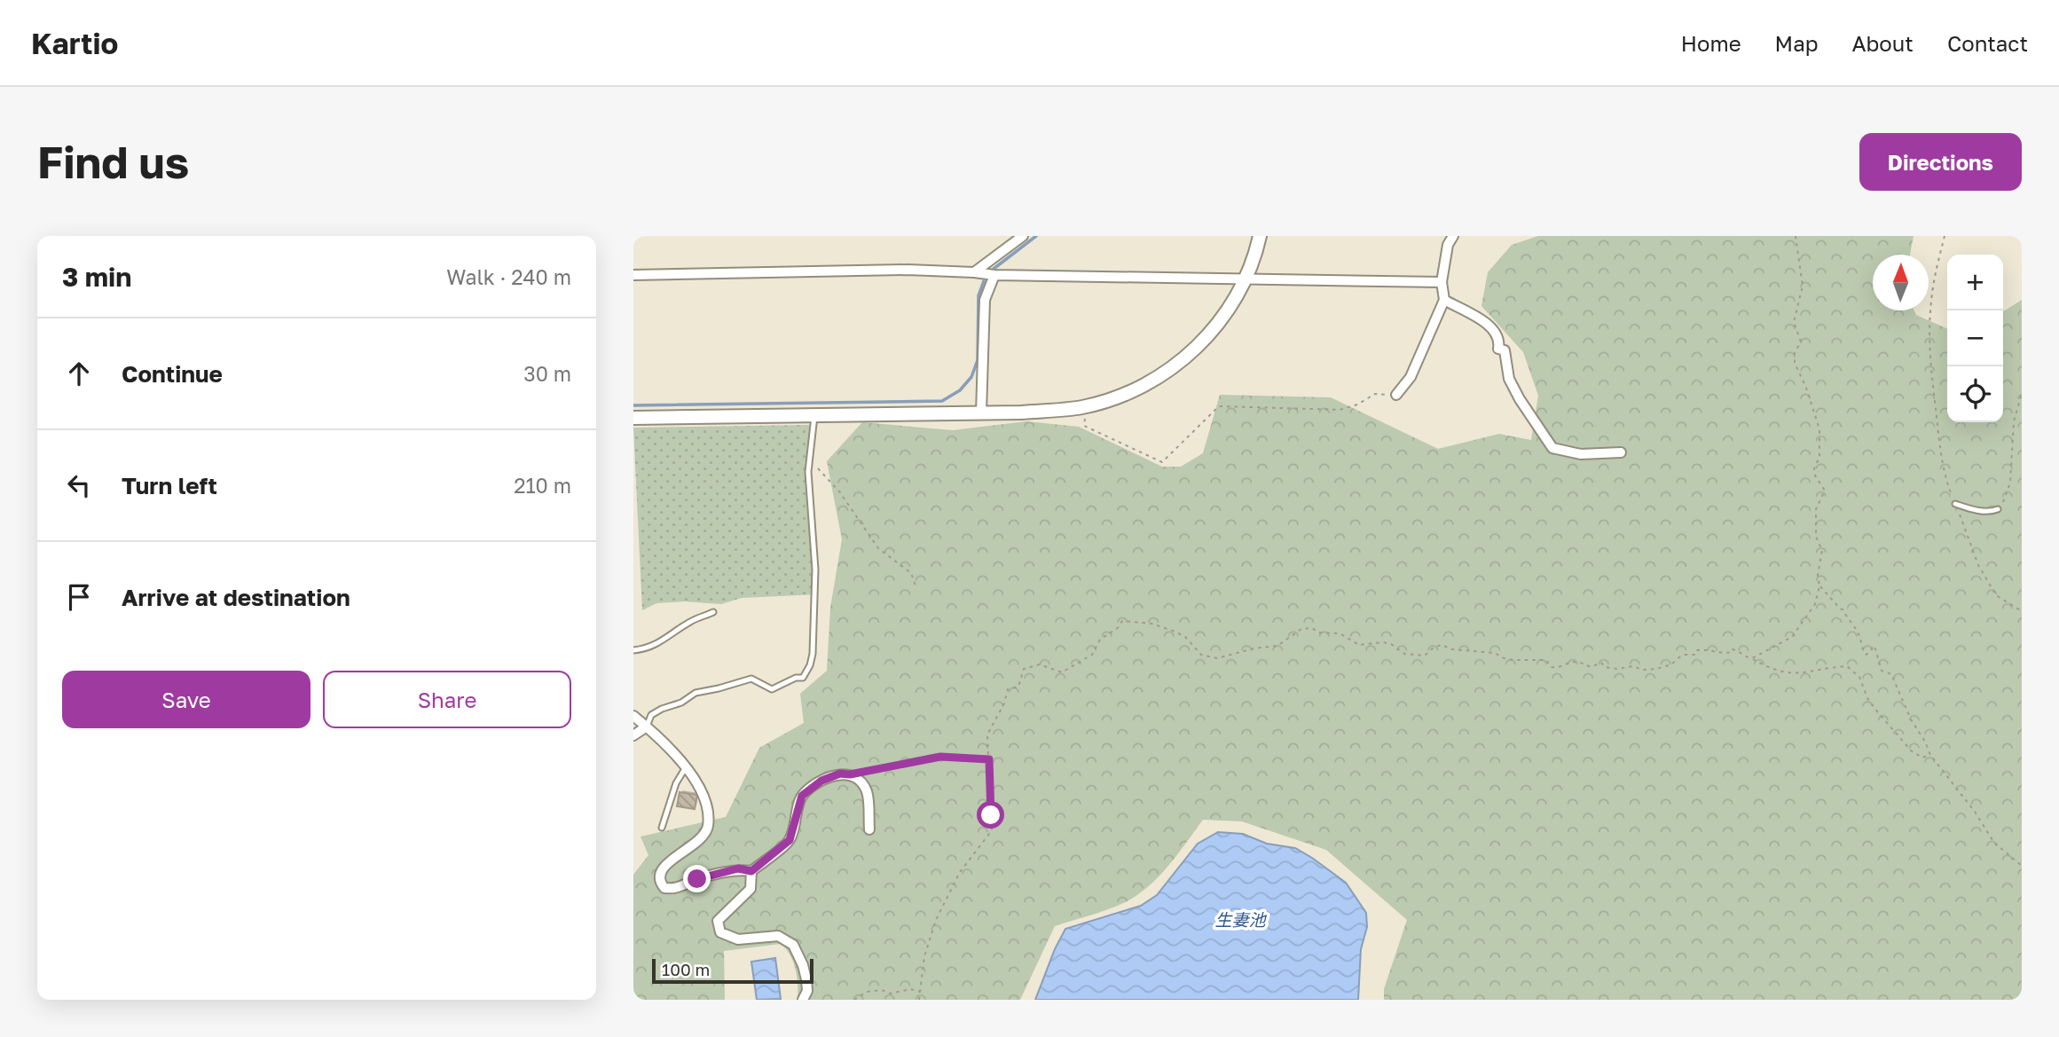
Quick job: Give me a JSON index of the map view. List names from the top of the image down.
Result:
{
  "water": ["生妻池"],
  "scale_bar": "100 m",
  "north": "top",
  "page": {
    "header": "Kartio",
    "nav": [
      "Home",
      "Map",
      "About",
      "Contact"
    ],
    "buttons": [
      "Directions",
      ["Save", "Share"]
    ],
    "title": "Find us",
    "heading": ["3 min", "Walk · 240 m"],
    "map_buttons": ["+", "−"],
    "list": [
      ["Continue", "30 m"],
      ["Turn left", "210 m"],
      "Arrive at destination"
    ],
    "scale": "100 m"
  }
}
